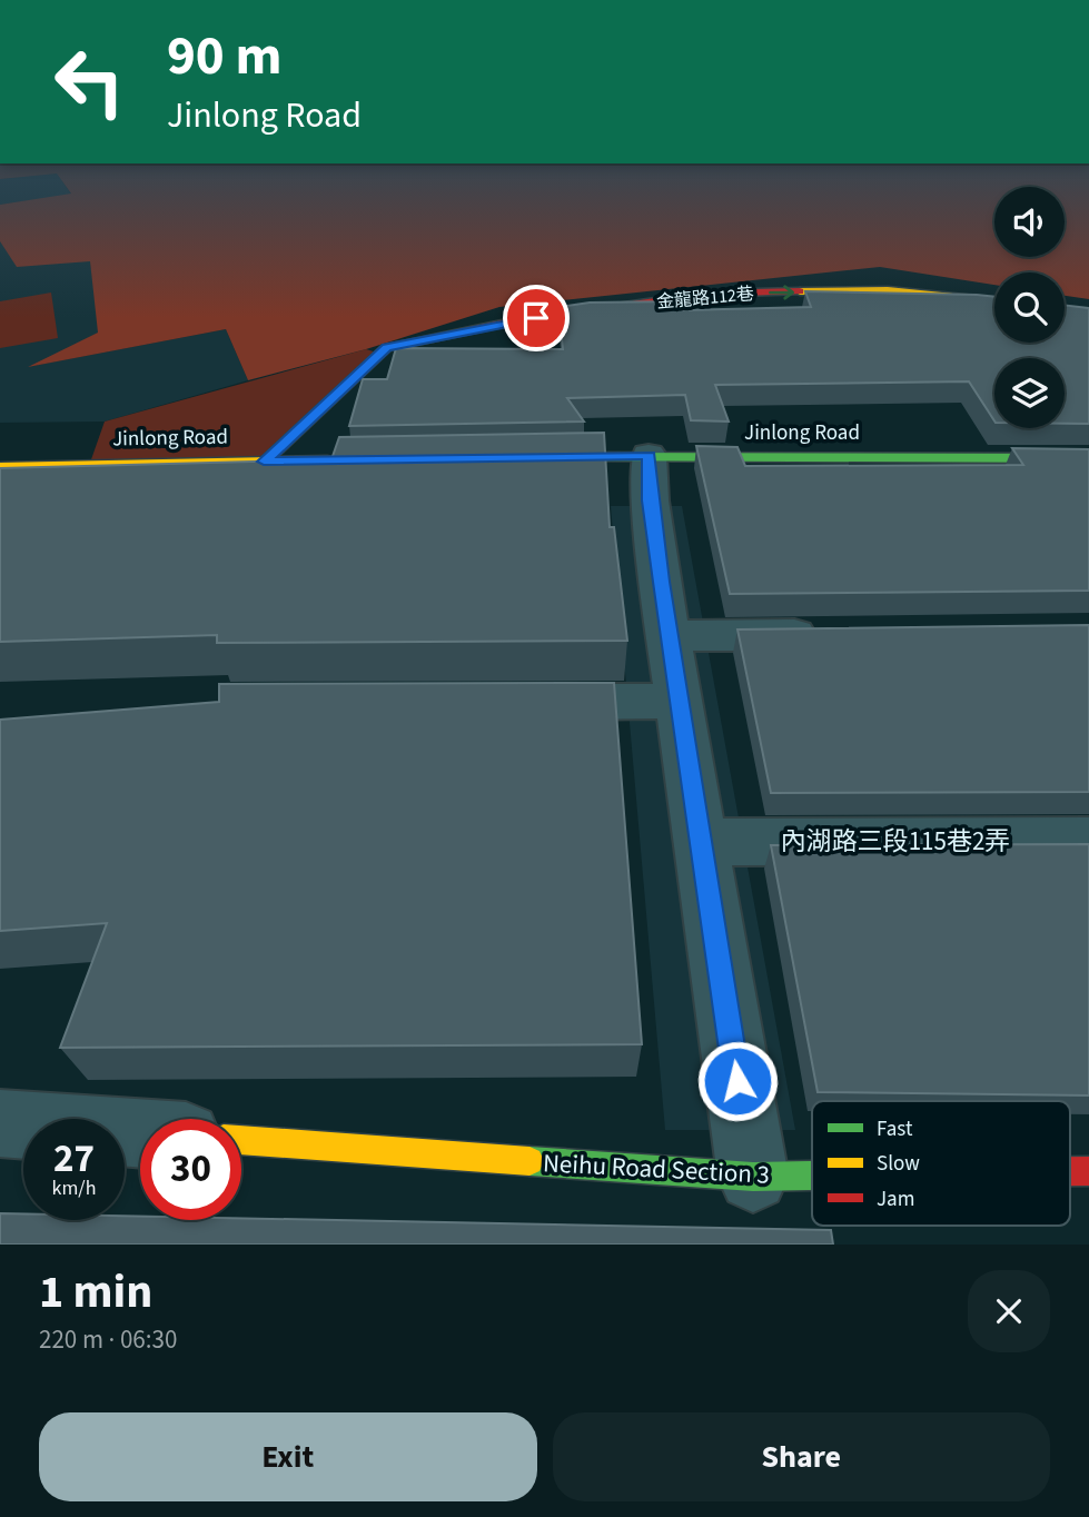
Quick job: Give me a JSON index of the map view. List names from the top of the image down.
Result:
{
  "streets": {
    "street": [
      "金龍路112巷",
      "Jinlong Road",
      "內湖路三段115巷2弄",
      "Neihu Road Section 3"
    ]
  },
  "crossings": [
    ["金龍路112巷", "Jinlong Road"]
  ],
  "one_way": ["金龍路112巷"],
  "legend": ["Fast", "Slow", "Jam"],
  "page": {
    "turn": ["90 m", "Jinlong Road"],
    "speed": "27 km/h",
    "limit": "30",
    "heading": ["1 min", "220 m · 06:30"],
    "buttons": ["Exit", "Share"]
  }
}
